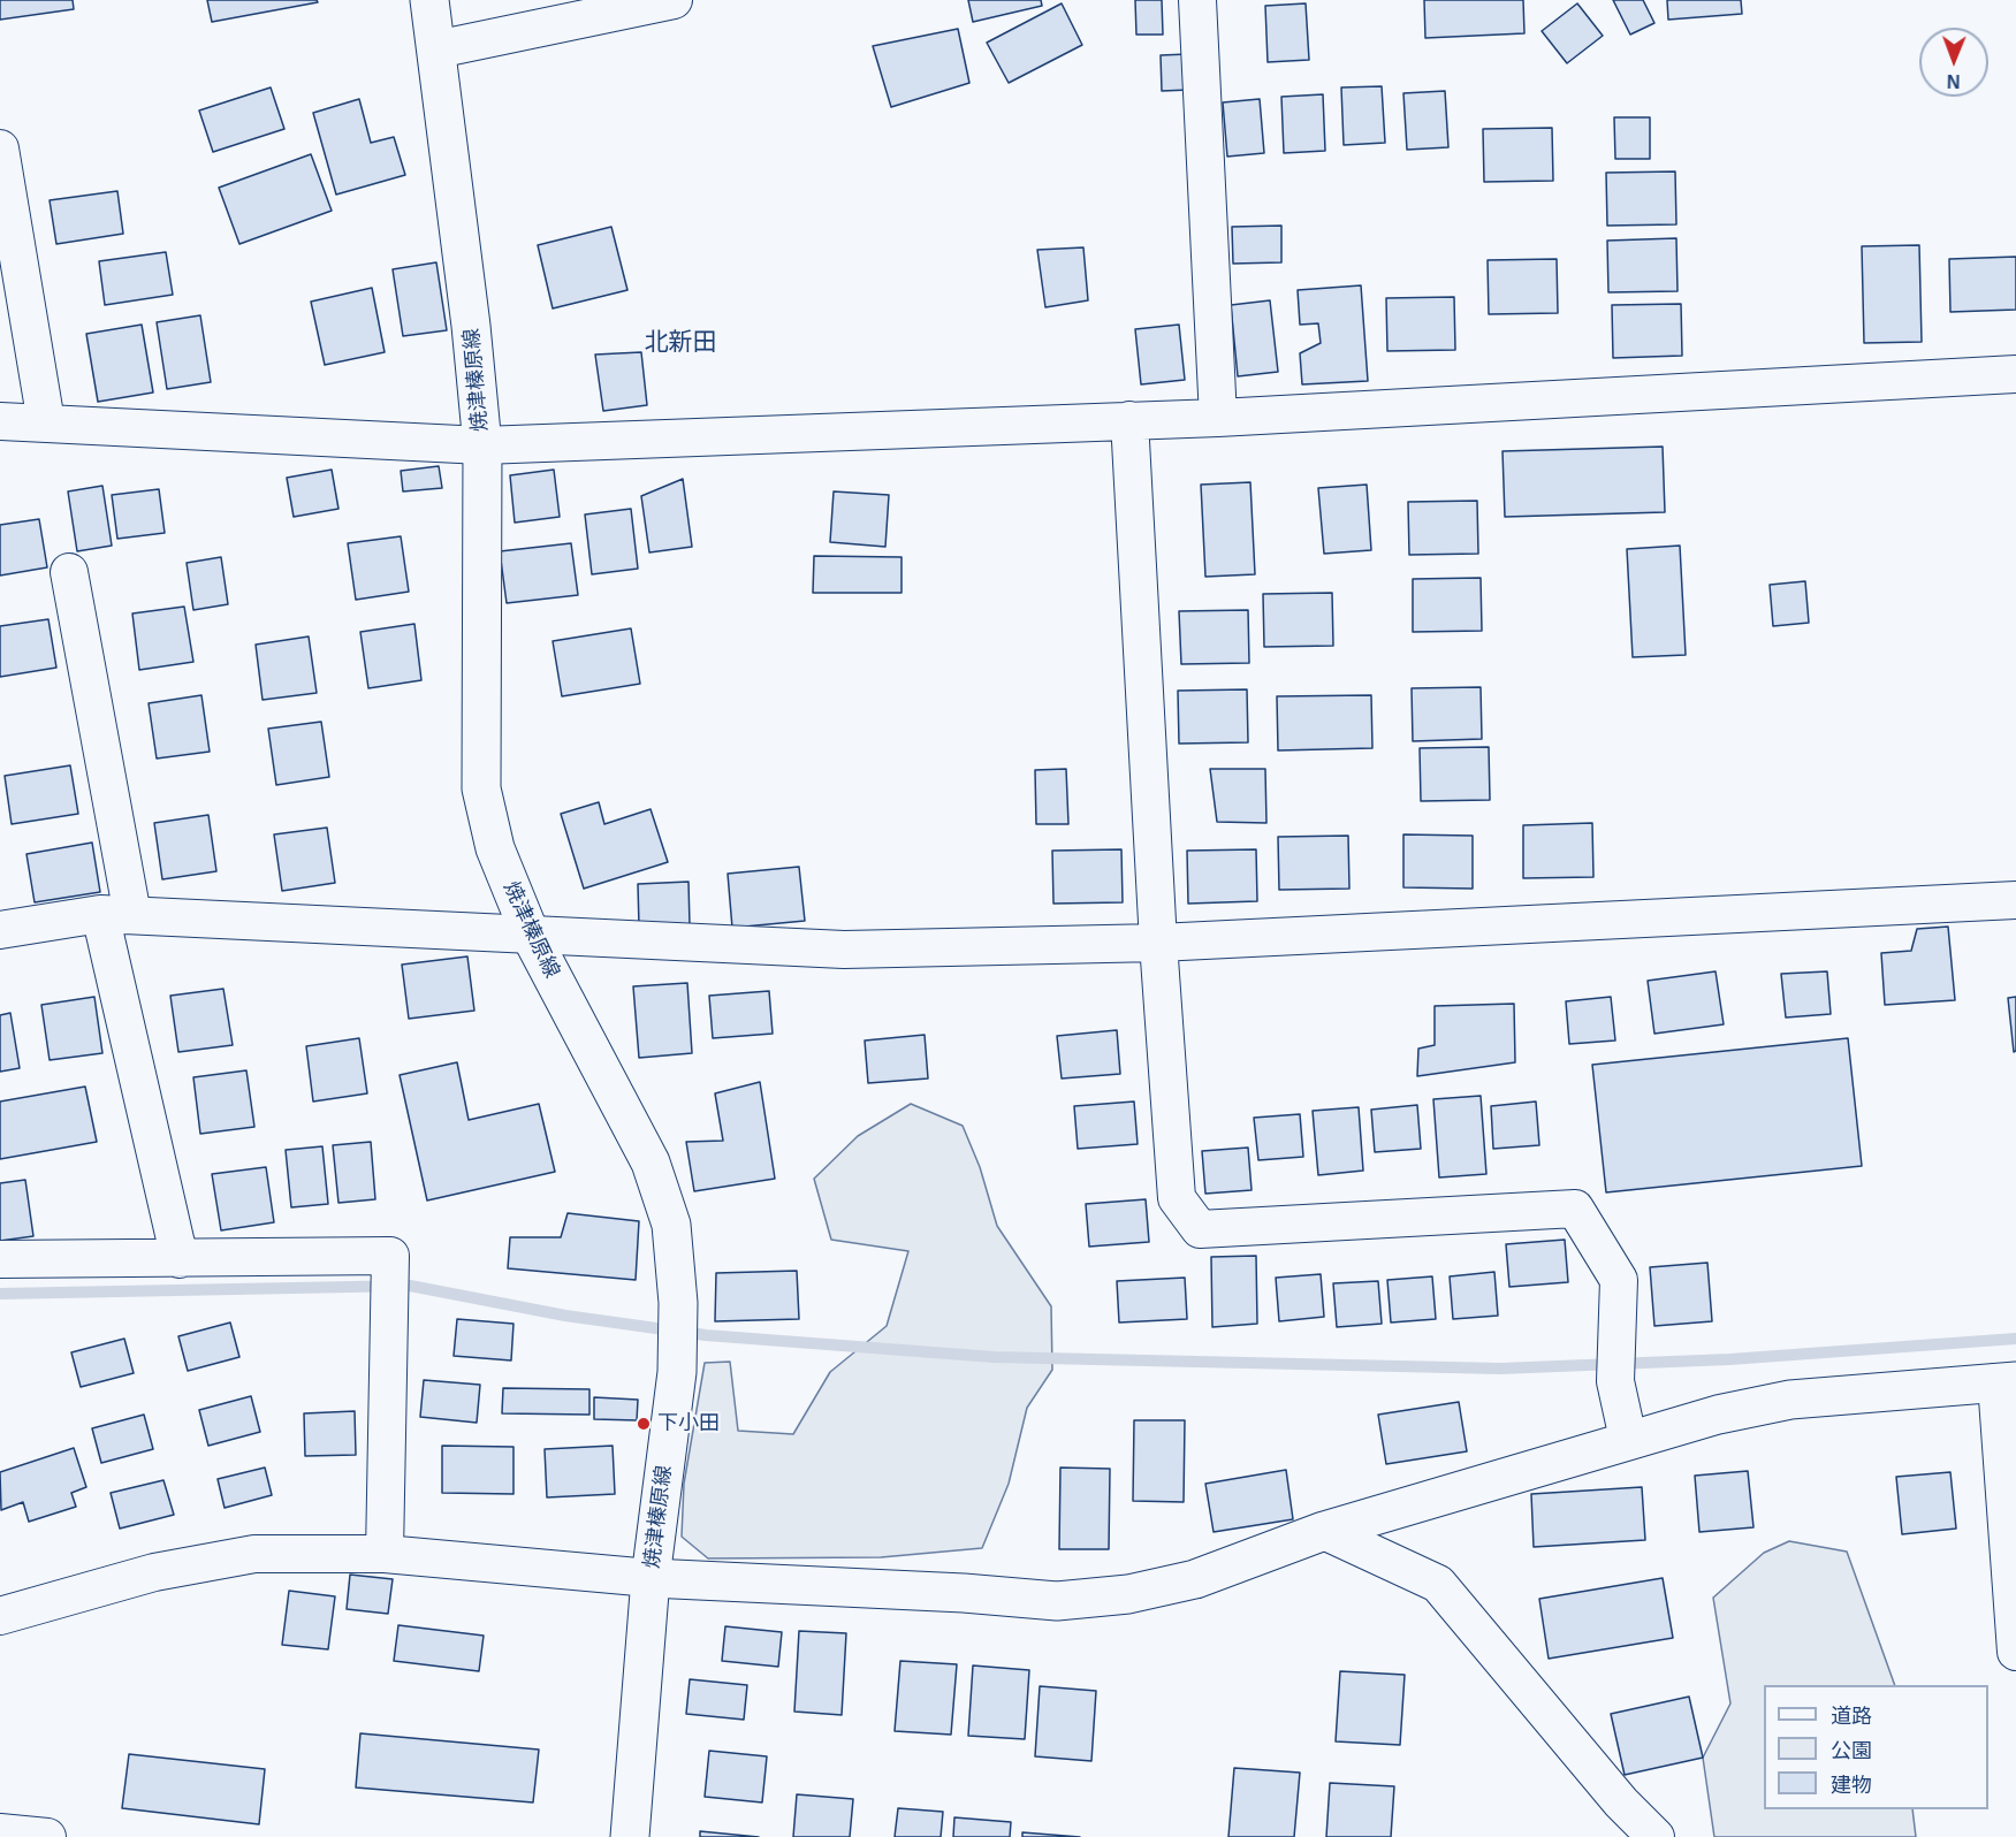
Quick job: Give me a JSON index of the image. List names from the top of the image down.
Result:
{
  "streets": {
    "main road": ["焼津榛原線"]
  },
  "districts": ["北新田"],
  "places": ["下小田"],
  "legend": ["道路", "公園", "建物"],
  "north": "bottom"
}
